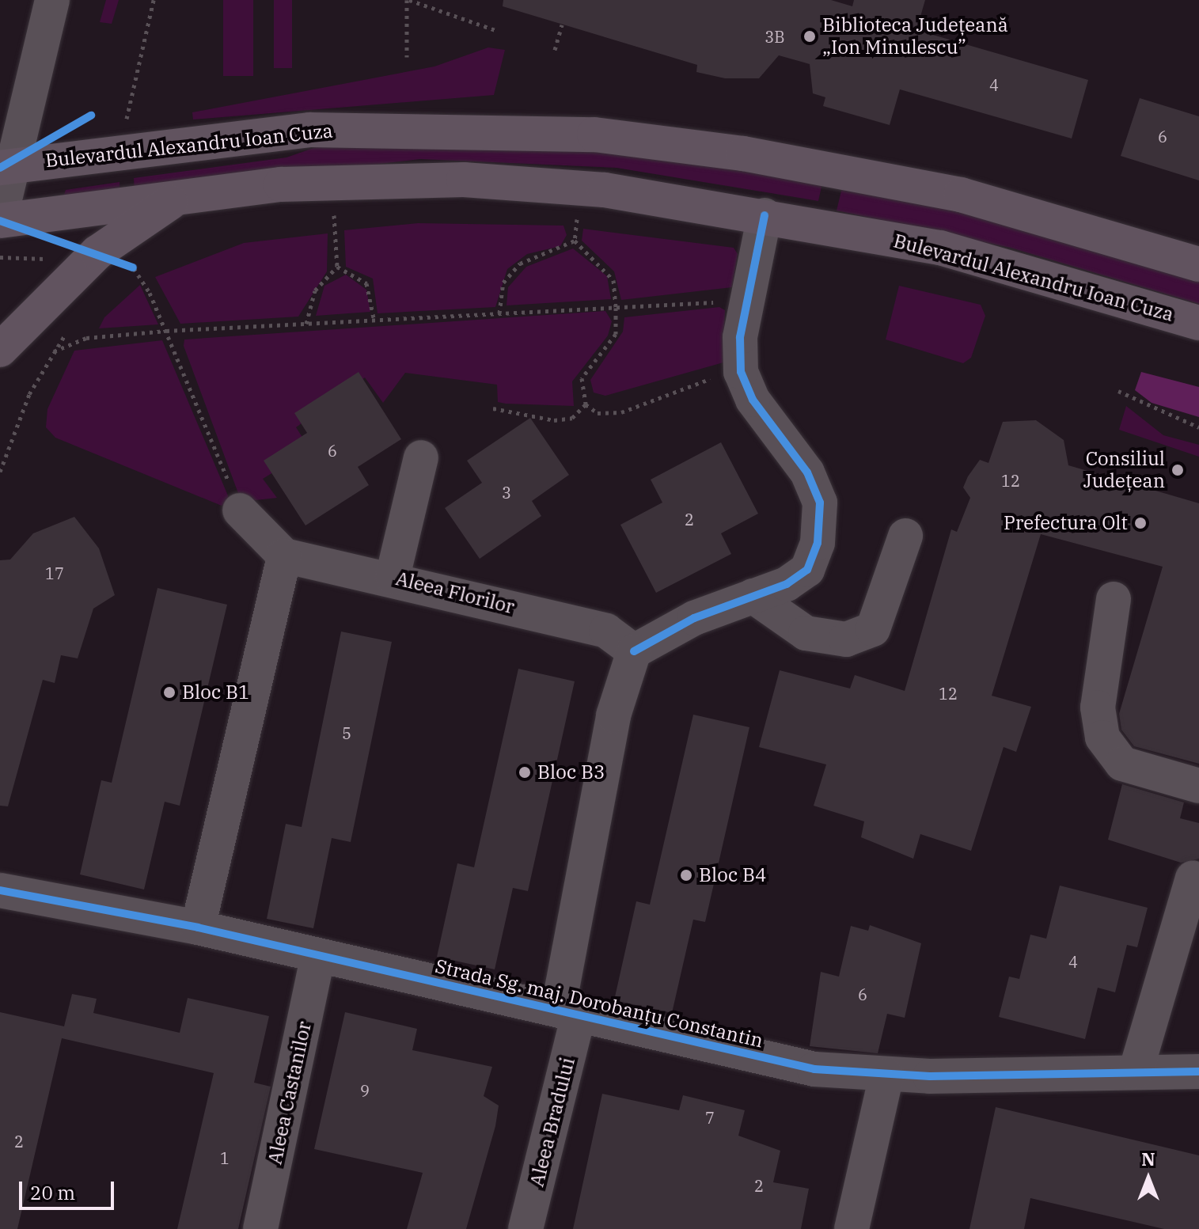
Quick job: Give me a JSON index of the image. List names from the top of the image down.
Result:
{
  "streets": {
    "main road": ["Bulevardul Alexandru Ioan Cuza"],
    "street": [
      "Aleea Florilor",
      "Strada Sg. maj. Dorobanțu Constantin",
      "Aleea Castanilor",
      "Aleea Bradului"
    ]
  },
  "crossings": [
    ["Strada Sg. maj. Dorobanțu Constantin", "Aleea Castanilor"],
    ["Strada Sg. maj. Dorobanțu Constantin", "Aleea Bradului"]
  ],
  "places": [
    "Biblioteca Județeană „Ion Minulescu”",
    "Consiliul Județean",
    "Prefectura Olt",
    "Bloc B1",
    "Bloc B3",
    "Bloc B4"
  ],
  "house_numbers": [
    "3B",
    "4",
    "6",
    "6",
    "12",
    "3",
    "2",
    "17",
    "12",
    "5",
    "4",
    "6",
    "9",
    "7",
    "2",
    "1",
    "2"
  ],
  "scale_bar": "20 m",
  "north": "top"
}
